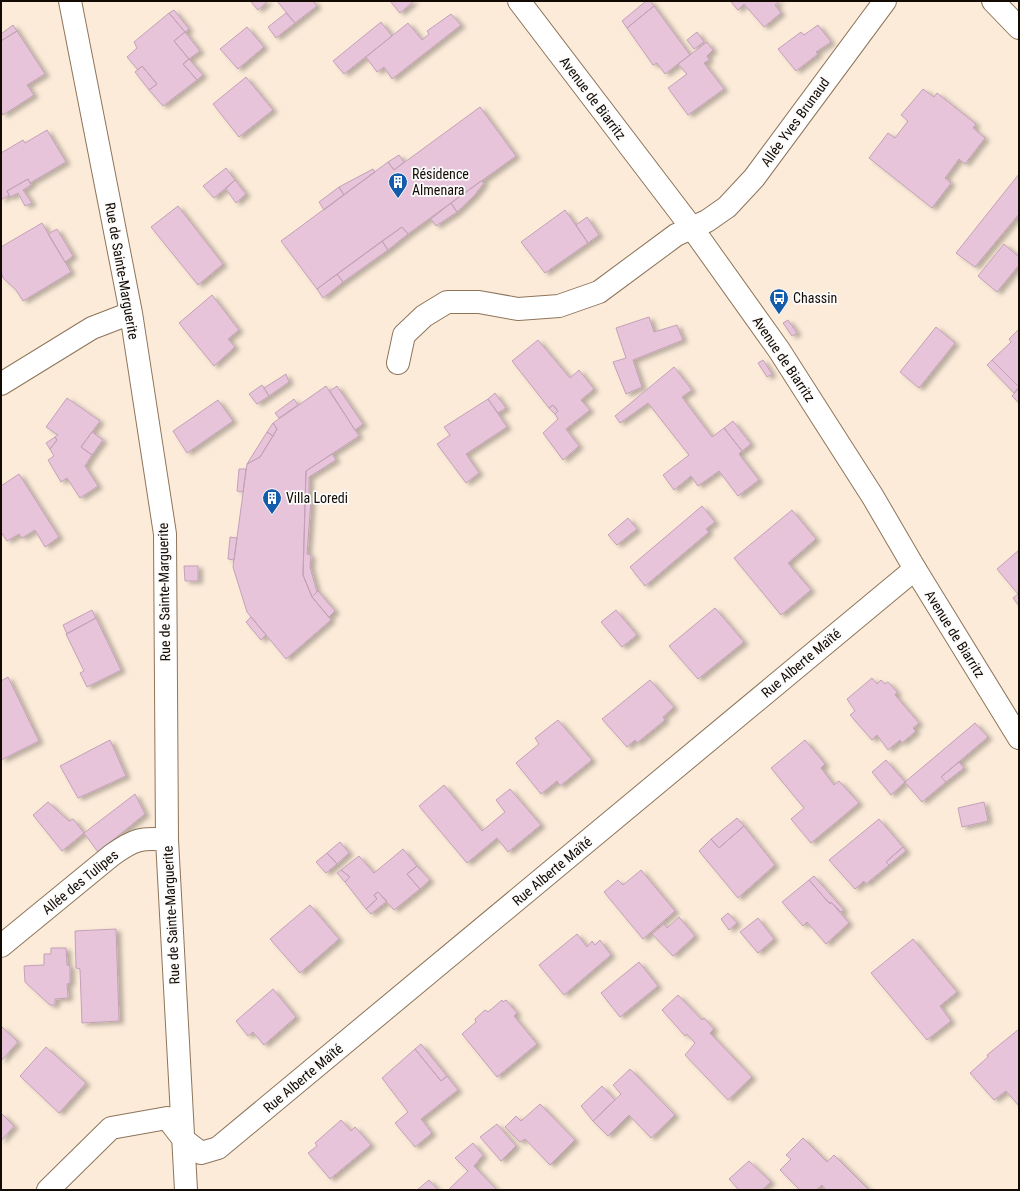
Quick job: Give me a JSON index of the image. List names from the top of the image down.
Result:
{
  "streets": {
    "street": [
      "Avenue de Biarritz",
      "Allée Yves Brunaud",
      "Rue de Sainte-Marguerite",
      "Rue Alberte Maïté",
      "Allée des Tulipes"
    ]
  },
  "crossings": [
    ["Avenue de Biarritz", "Allée Yves Brunaud"],
    ["Avenue de Biarritz", "Rue Alberte Maïté"],
    ["Rue de Sainte-Marguerite", "Rue Alberte Maïté"],
    ["Rue de Sainte-Marguerite", "Allée des Tulipes"]
  ],
  "places": {
    "building": ["Résidence Almenara", "Villa Loredi"],
    "bus stop": ["Chassin"]
  }
}
